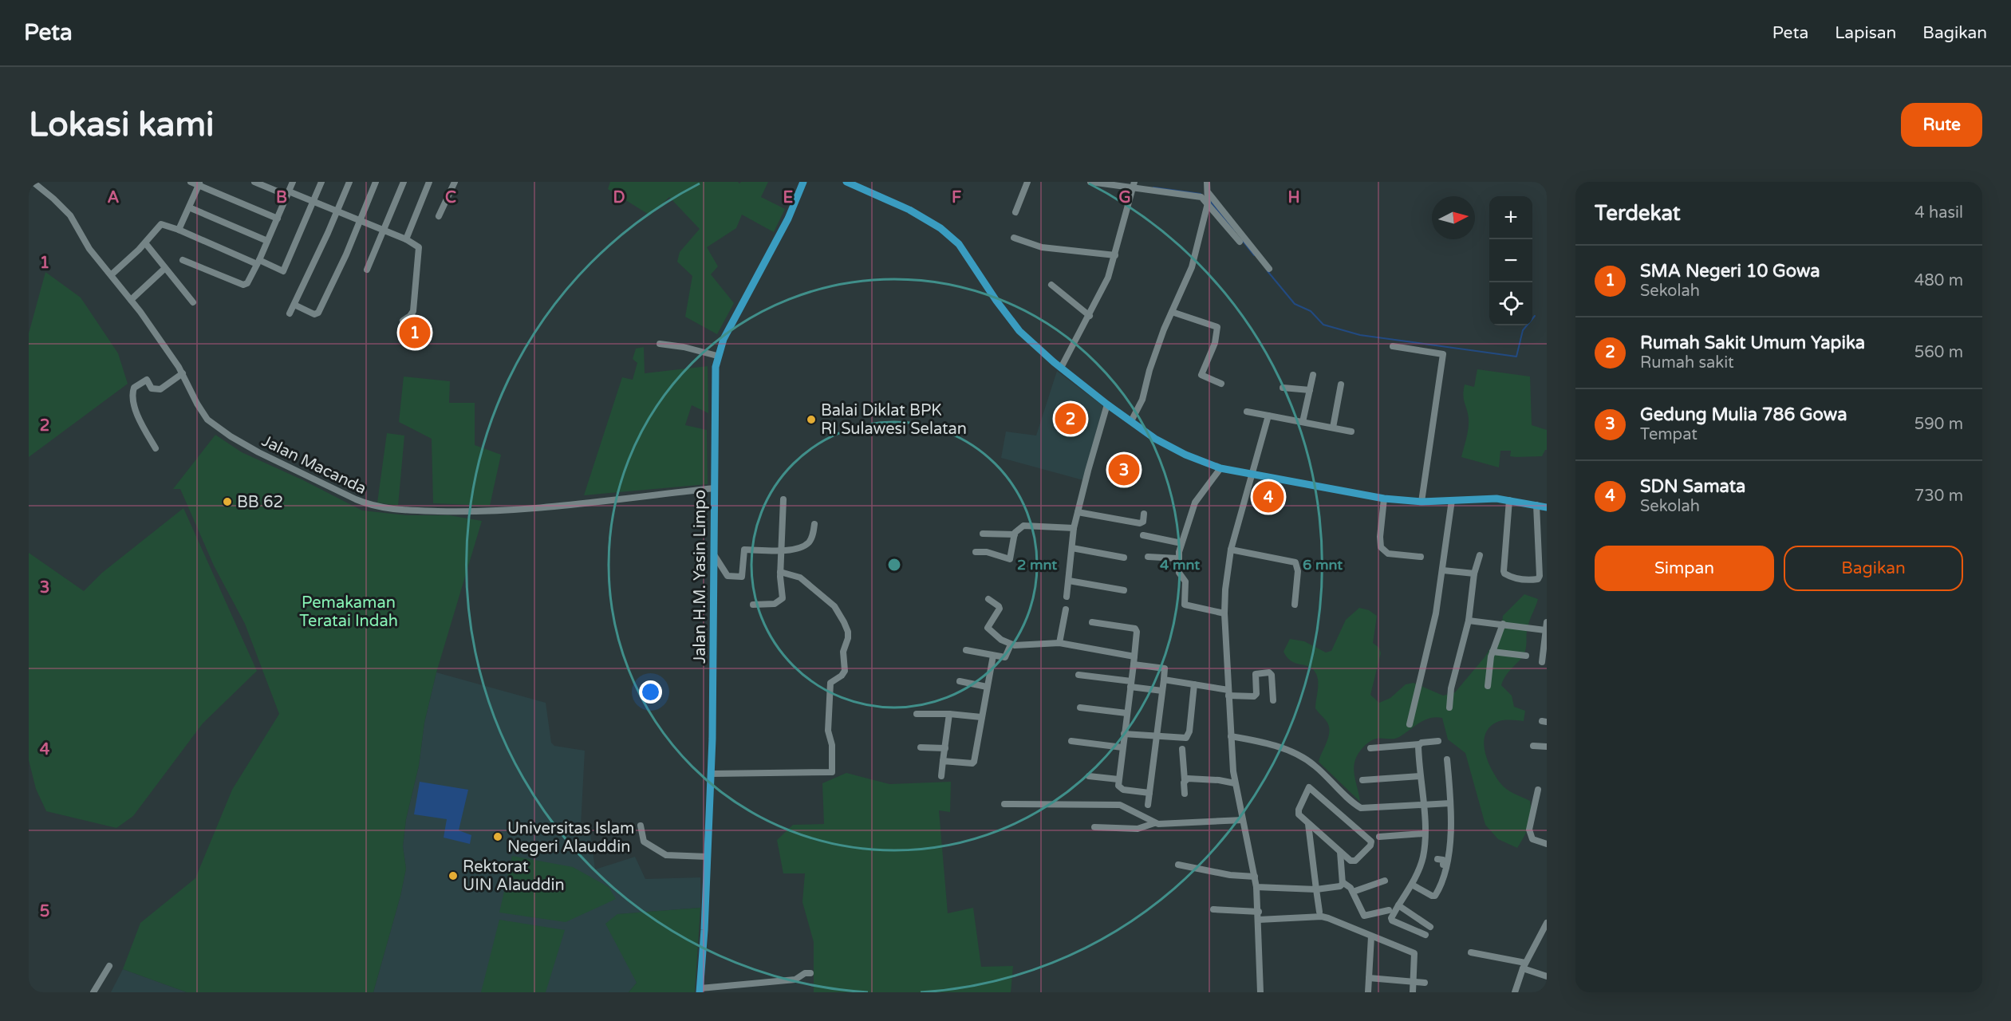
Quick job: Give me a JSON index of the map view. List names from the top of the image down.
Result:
{
  "streets": {
    "main road": ["Jalan H.M. Yasin Limpo"],
    "street": ["Jalan Macanda"]
  },
  "crossings": [
    ["Jalan Macanda", "Jalan H.M. Yasin Limpo"]
  ],
  "parks": ["Pemakaman Teratai Indah"],
  "places": [
    "Balai Diklat BPK RI Sulawesi Selatan",
    "BB 62",
    "Universitas Islam Negeri Alauddin",
    "Rektorat UIN Alauddin"
  ],
  "north": "right",
  "page": {
    "header": "Peta",
    "nav": ["Peta", "Lapisan", "Bagikan"],
    "buttons": [
      "Rute",
      ["Simpan", "Bagikan"]
    ],
    "title": "Lokasi kami",
    "heading": ["Terdekat", "4 hasil"],
    "map_buttons": ["+", "−"],
    "list": [
      {
        "mark": "1",
        "name": "SMA Negeri 10 Gowa",
        "note": "Sekolah",
        "value": "480 m"
      },
      {
        "mark": "2",
        "name": "Rumah Sakit Umum Yapika",
        "note": "Rumah sakit",
        "value": "560 m"
      },
      {
        "mark": "3",
        "name": "Gedung Mulia 786 Gowa",
        "note": "Tempat",
        "value": "590 m"
      },
      {
        "mark": "4",
        "name": "SDN Samata",
        "note": "Sekolah",
        "value": "730 m"
      }
    ],
    "pins": [
      "1",
      "2",
      "3",
      "4"
    ]
  },
  "grid": {
    "columns": [
      "A",
      "B",
      "C",
      "D",
      "E",
      "F",
      "G",
      "H"
    ],
    "rows": [
      "1",
      "2",
      "3",
      "4",
      "5"
    ]
  },
  "rings": ["2 mnt", "4 mnt", "6 mnt"]
}
